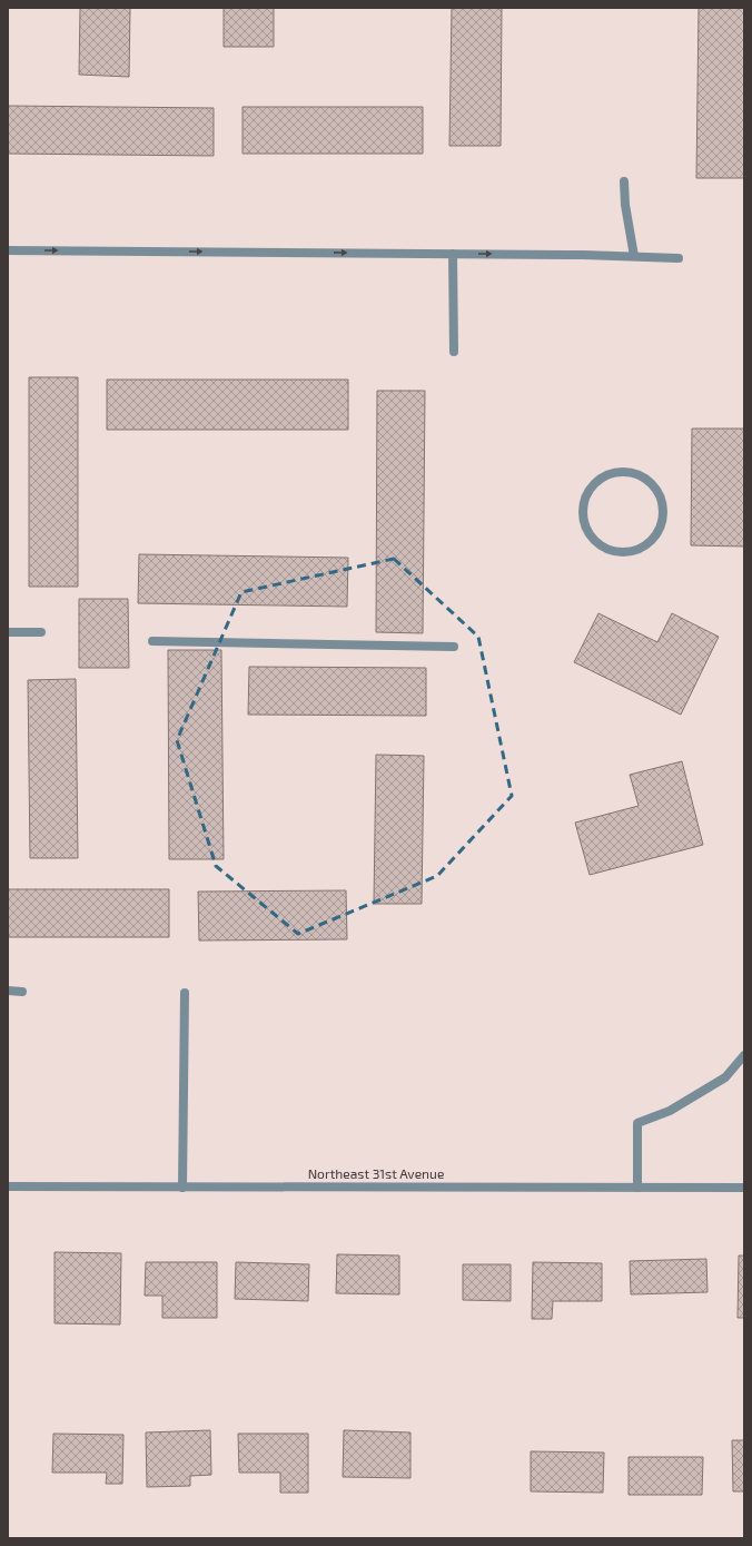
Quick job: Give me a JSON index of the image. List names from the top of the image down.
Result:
{
  "streets": {
    "street": ["Northeast 31st Avenue"]
  }
}
